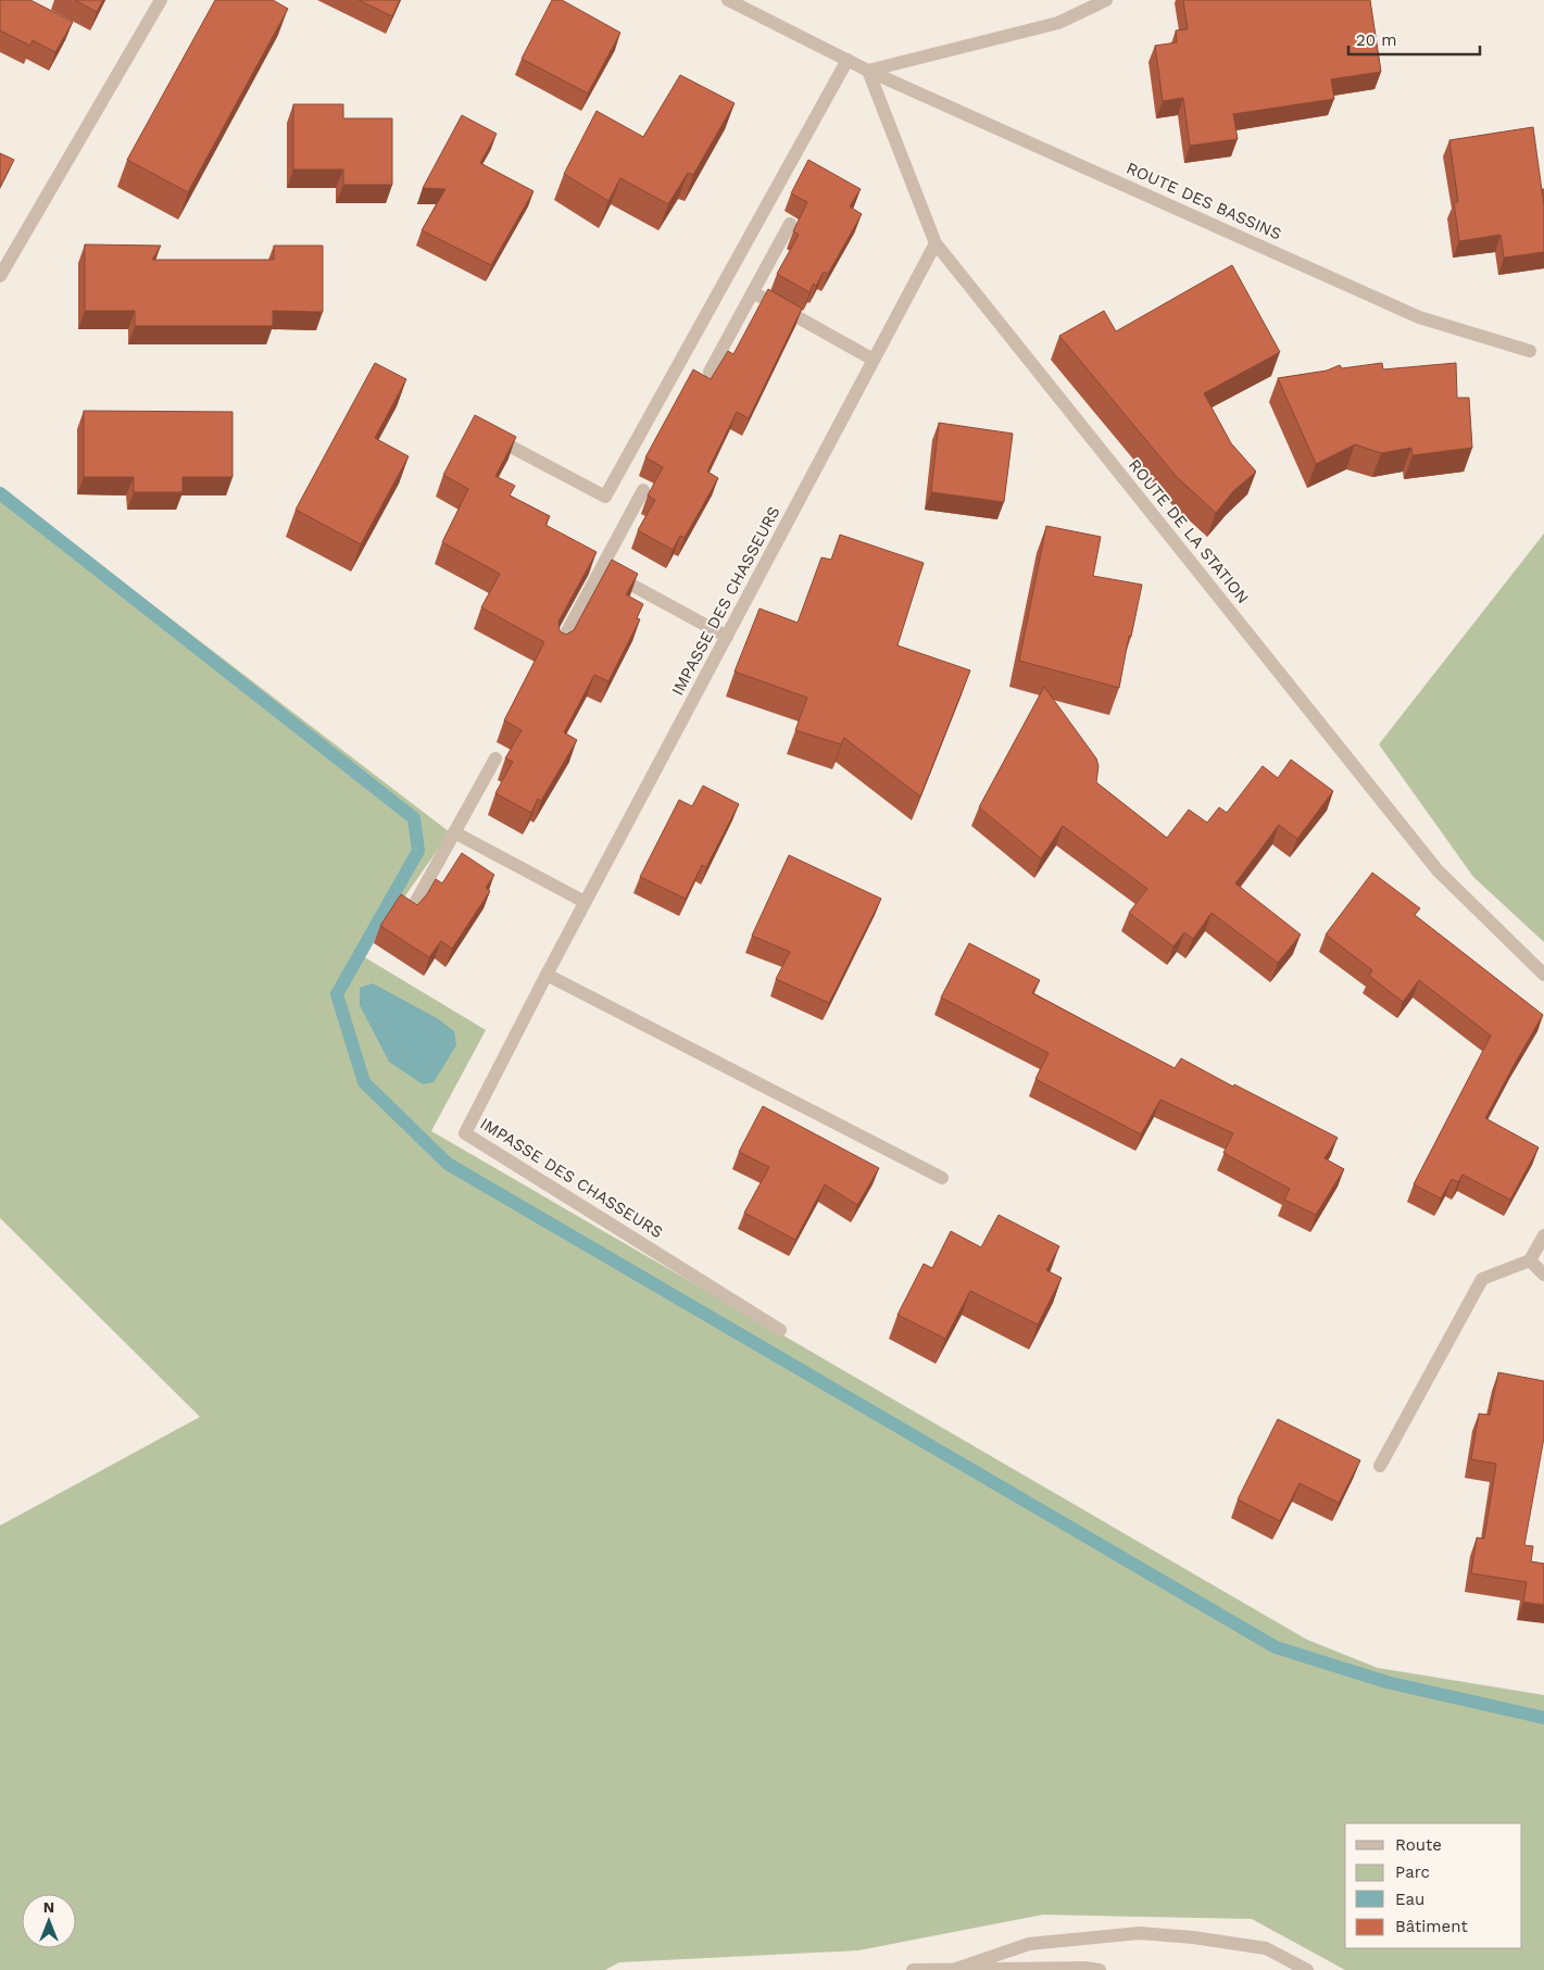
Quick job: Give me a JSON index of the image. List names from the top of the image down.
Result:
{
  "streets": {
    "street": ["ROUTE DES BASSINS", "ROUTE DE LA STATION", "IMPASSE DES CHASSEURS"]
  },
  "crossings": [
    ["ROUTE DES BASSINS", "ROUTE DE LA STATION"],
    ["ROUTE DE LA STATION", "IMPASSE DES CHASSEURS"]
  ],
  "legend": [
    "Route",
    "Parc",
    "Eau",
    "Bâtiment"
  ],
  "scale_bar": "20 m",
  "north": "top"
}
